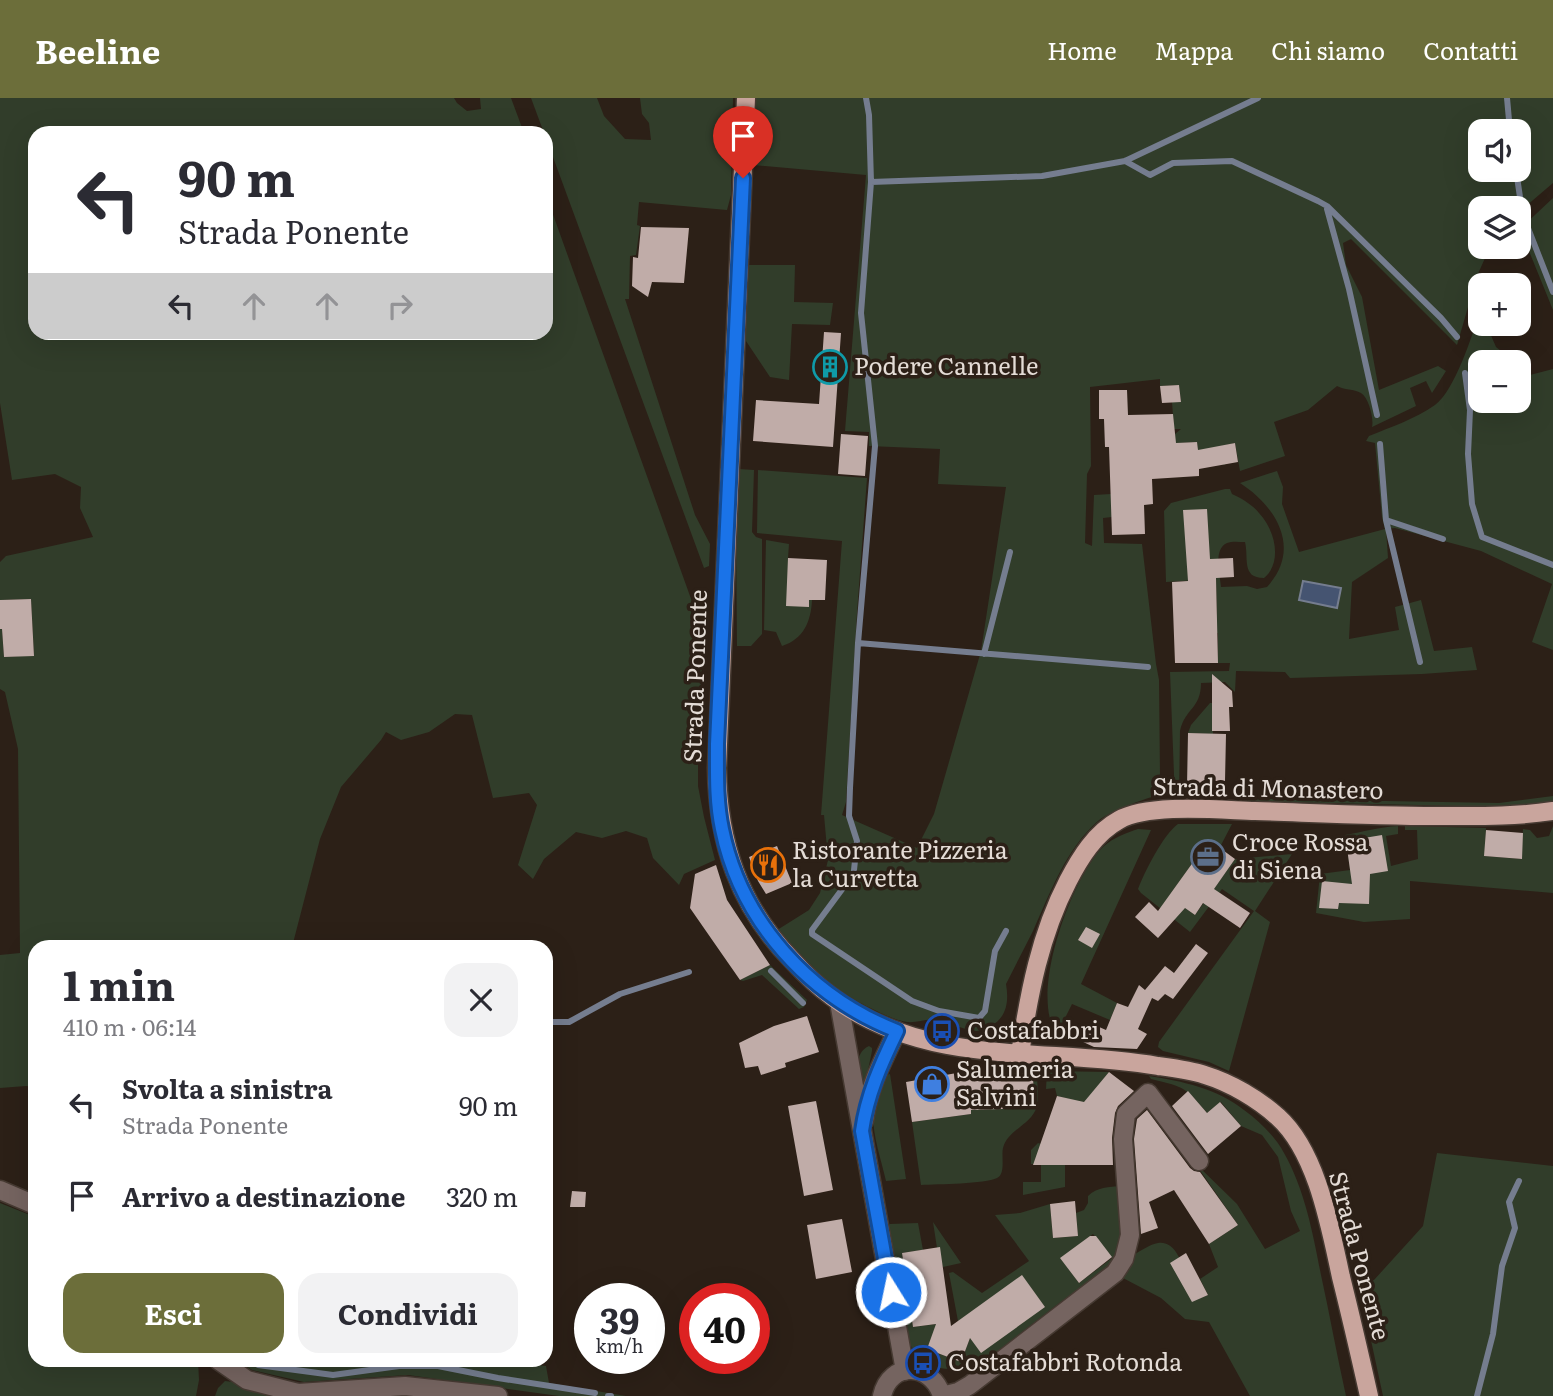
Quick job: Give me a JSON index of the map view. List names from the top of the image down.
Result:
{
  "streets": {
    "main road": ["Strada Ponente", "Strada di Monastero"]
  },
  "crossings": [
    ["Strada Ponente", "Strada di Monastero"]
  ],
  "places": {
    "building": ["Podere Cannelle"],
    "office": ["Croce Rossa di Siena"],
    "restaurant": ["Ristorante Pizzeria la Curvetta"],
    "bus stop": ["Costafabbri", "Costafabbri Rotonda"],
    "shop": ["Salumeria Salvini"]
  },
  "page": {
    "header": "Beeline",
    "nav": [
      "Home",
      "Mappa",
      "Chi siamo",
      "Contatti"
    ],
    "map_buttons": ["+", "−"],
    "turn": ["90 m", "Strada Ponente"],
    "heading": ["1 min", "410 m · 06:14"],
    "list": [
      {
        "name": "Svolta a sinistra",
        "note": "Strada Ponente",
        "value": "90 m"
      },
      {
        "name": "Arrivo a destinazione",
        "value": "320 m"
      }
    ],
    "buttons": ["Esci", "Condividi"],
    "speed": "39 km/h",
    "limit": "40"
  }
}
